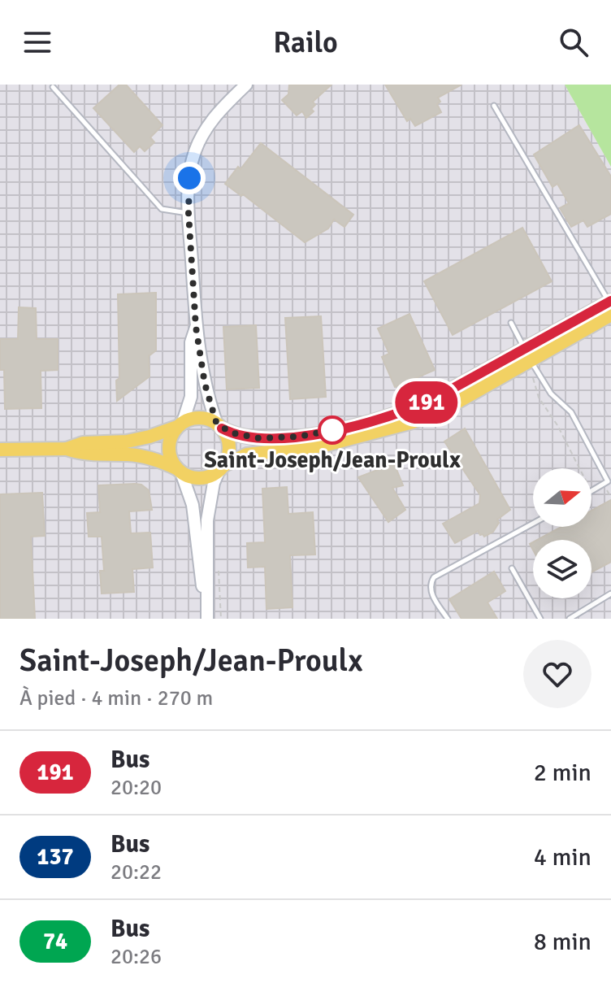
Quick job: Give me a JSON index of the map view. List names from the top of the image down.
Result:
{
  "places": ["Saint-Joseph/Jean-Proulx"],
  "lines": ["bus line 191"],
  "north": "right",
  "page": {
    "header": "Railo",
    "on_map": "191",
    "heading": ["Saint-Joseph/Jean-Proulx", "À pied · 4 min · 270 m"],
    "list": [
      {
        "mark": "191",
        "name": "Bus",
        "note": "20:20",
        "value": "2 min"
      },
      {
        "mark": "137",
        "name": "Bus",
        "note": "20:22",
        "value": "4 min"
      },
      {
        "mark": "74",
        "name": "Bus",
        "note": "20:26",
        "value": "8 min"
      }
    ]
  }
}
